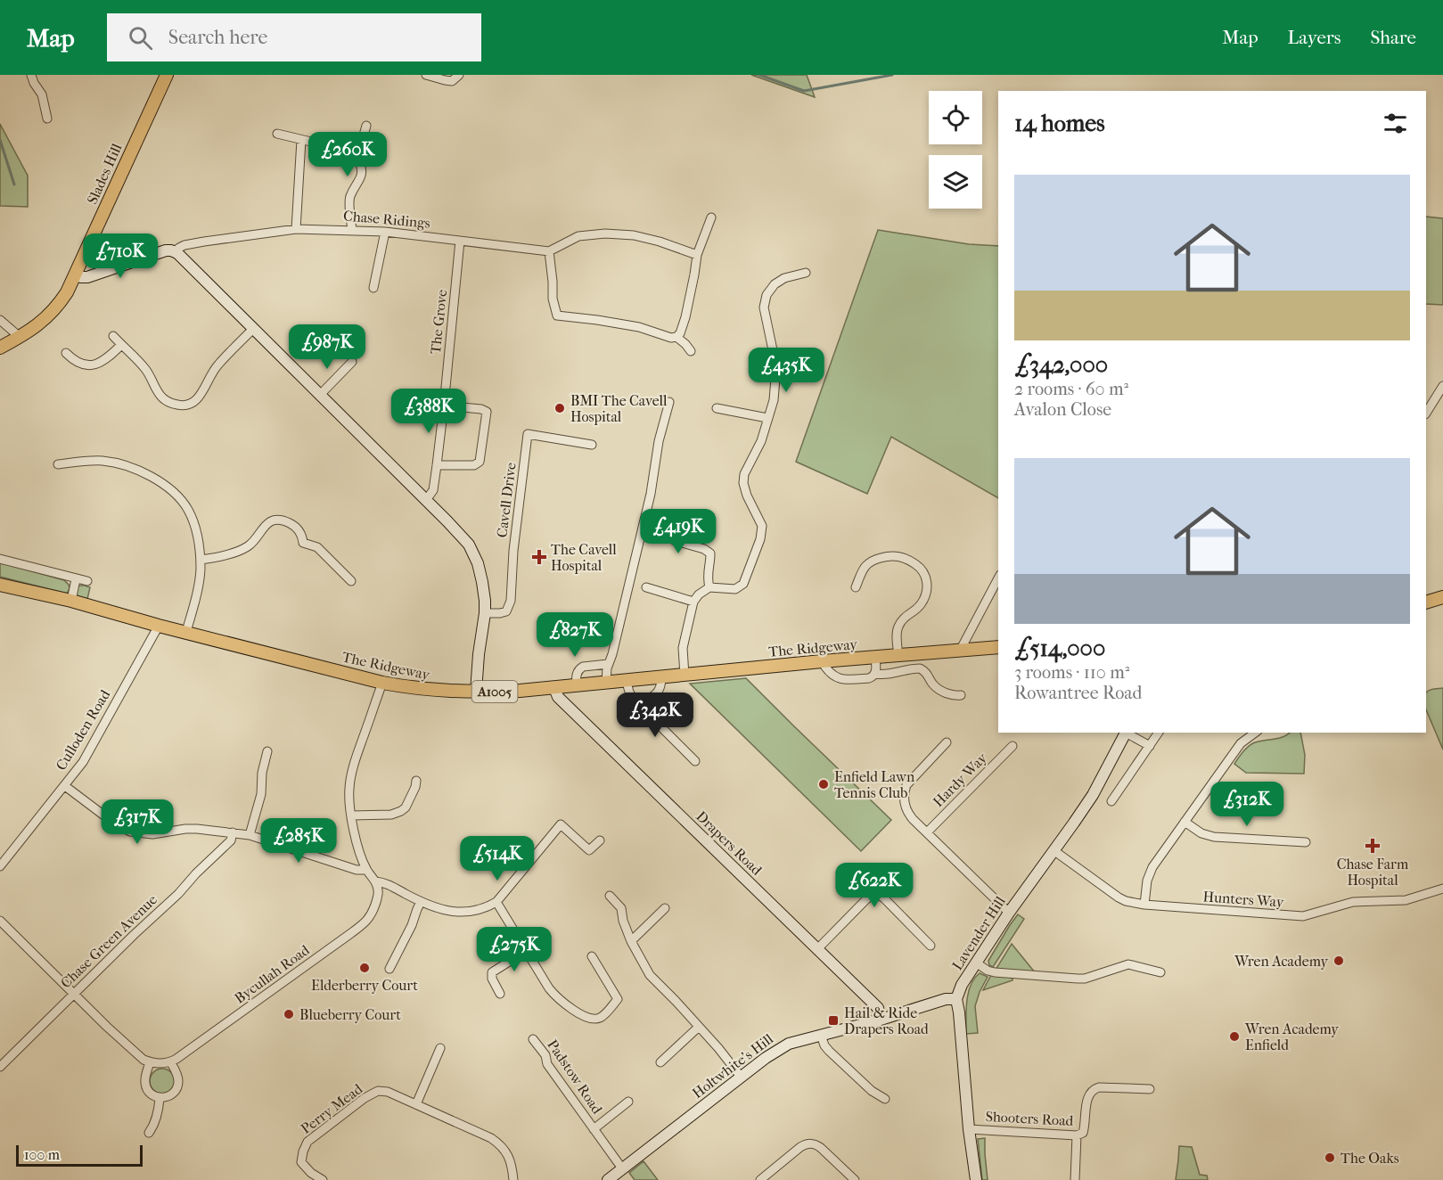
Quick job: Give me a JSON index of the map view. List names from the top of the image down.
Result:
{
  "streets": {
    "main road": ["Slades Hill", "The Ridgeway", "A1005"],
    "street": [
      "Chase Ridings",
      "The Grove",
      "Cavell Drive",
      "Culloden Road",
      "Hardy Way",
      "Drapers Road",
      "Hunters Way",
      "Lavender Hill",
      "Chase Green Avenue",
      "Bycullah Road",
      "Holtwhite's Hill",
      "Padstow Road",
      "Perry Mead",
      "Shooters Road"
    ]
  },
  "crossings": [
    ["Slades Hill", "Chase Ridings"],
    ["Chase Ridings", "The Grove"],
    ["The Ridgeway", "Culloden Road"],
    ["The Ridgeway", "Drapers Road"],
    ["Drapers Road", "Holtwhite's Hill"],
    ["Hunters Way", "Lavender Hill"],
    ["Lavender Hill", "Holtwhite's Hill"],
    ["Holtwhite's Hill", "Padstow Road"]
  ],
  "places": {
    "other": [
      "BMI The Cavell Hospital",
      "Enfield Lawn Tennis Club",
      "Wren Academy",
      "Elderberry Court",
      "Blueberry Court",
      "Wren Academy Enfield",
      "The Oaks"
    ],
    "health": ["The Cavell Hospital", "Chase Farm Hospital"],
    "transit": ["Hail & Ride Drapers Road"]
  },
  "scale_bar": "100 m",
  "page": {
    "header": "Map",
    "search": "Search here",
    "nav": ["Map", "Layers", "Share"],
    "heading": "14 homes",
    "price": [
      "£260K",
      "£710K",
      "£987K",
      "£435K",
      "£388K",
      "£419K",
      "£827K",
      "£342K",
      "£312K",
      "£317K",
      "£285K",
      "£514K",
      "£622K",
      "£275K"
    ],
    "list": [
      {
        "name": "£342,000",
        "note": "2 rooms · 60 m² · Avalon Close"
      },
      {
        "name": "£514,000",
        "note": "3 rooms · 110 m² · Rowantree Road"
      }
    ],
    "scale": "100 m"
  }
}
